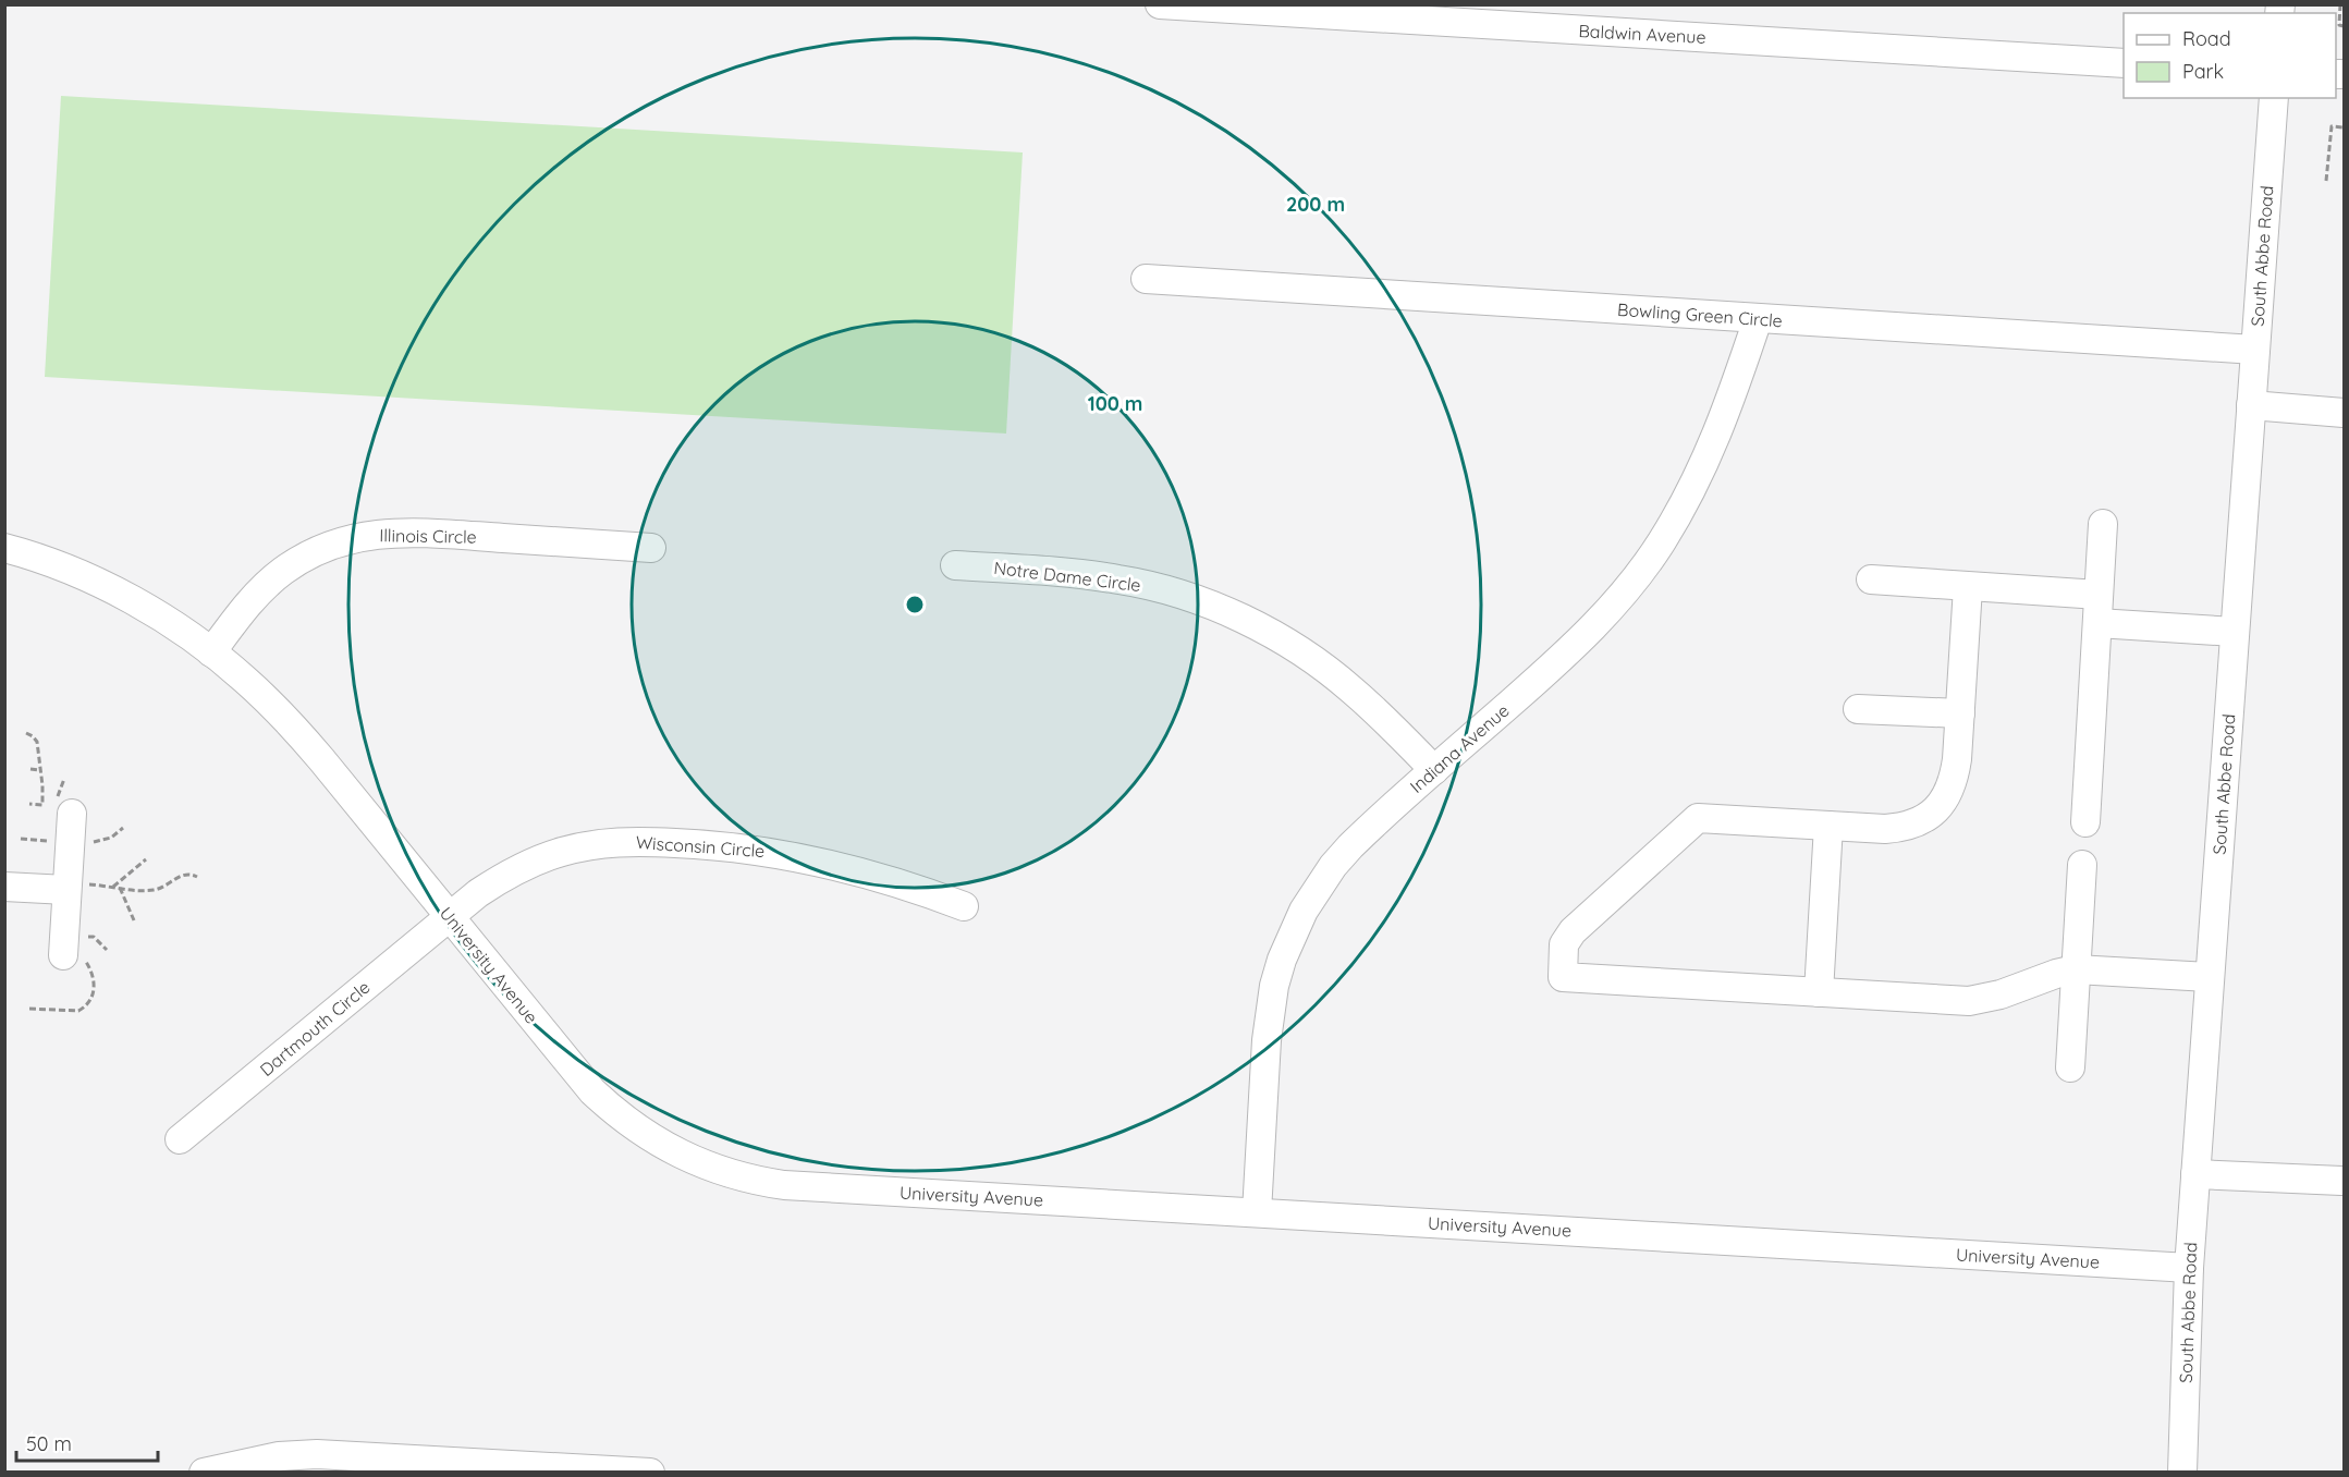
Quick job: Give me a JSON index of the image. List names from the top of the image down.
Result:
{
  "streets": {
    "street": [
      "Baldwin Avenue",
      "South Abbe Road",
      "Bowling Green Circle",
      "Illinois Circle",
      "Notre Dame Circle",
      "Indiana Avenue",
      "Wisconsin Circle",
      "University Avenue",
      "Dartmouth Circle"
    ]
  },
  "crossings": [
    ["South Abbe Road", "Bowling Green Circle"],
    ["South Abbe Road", "University Avenue"],
    ["Bowling Green Circle", "Indiana Avenue"],
    ["Illinois Circle", "University Avenue"],
    ["Notre Dame Circle", "Indiana Avenue"],
    ["Indiana Avenue", "University Avenue"],
    ["Wisconsin Circle", "University Avenue"],
    ["Wisconsin Circle", "Dartmouth Circle"],
    ["University Avenue", "Dartmouth Circle"]
  ],
  "legend": ["Road", "Park"],
  "scale_bar": "50 m",
  "rings": ["200 m", "100 m"]
}
